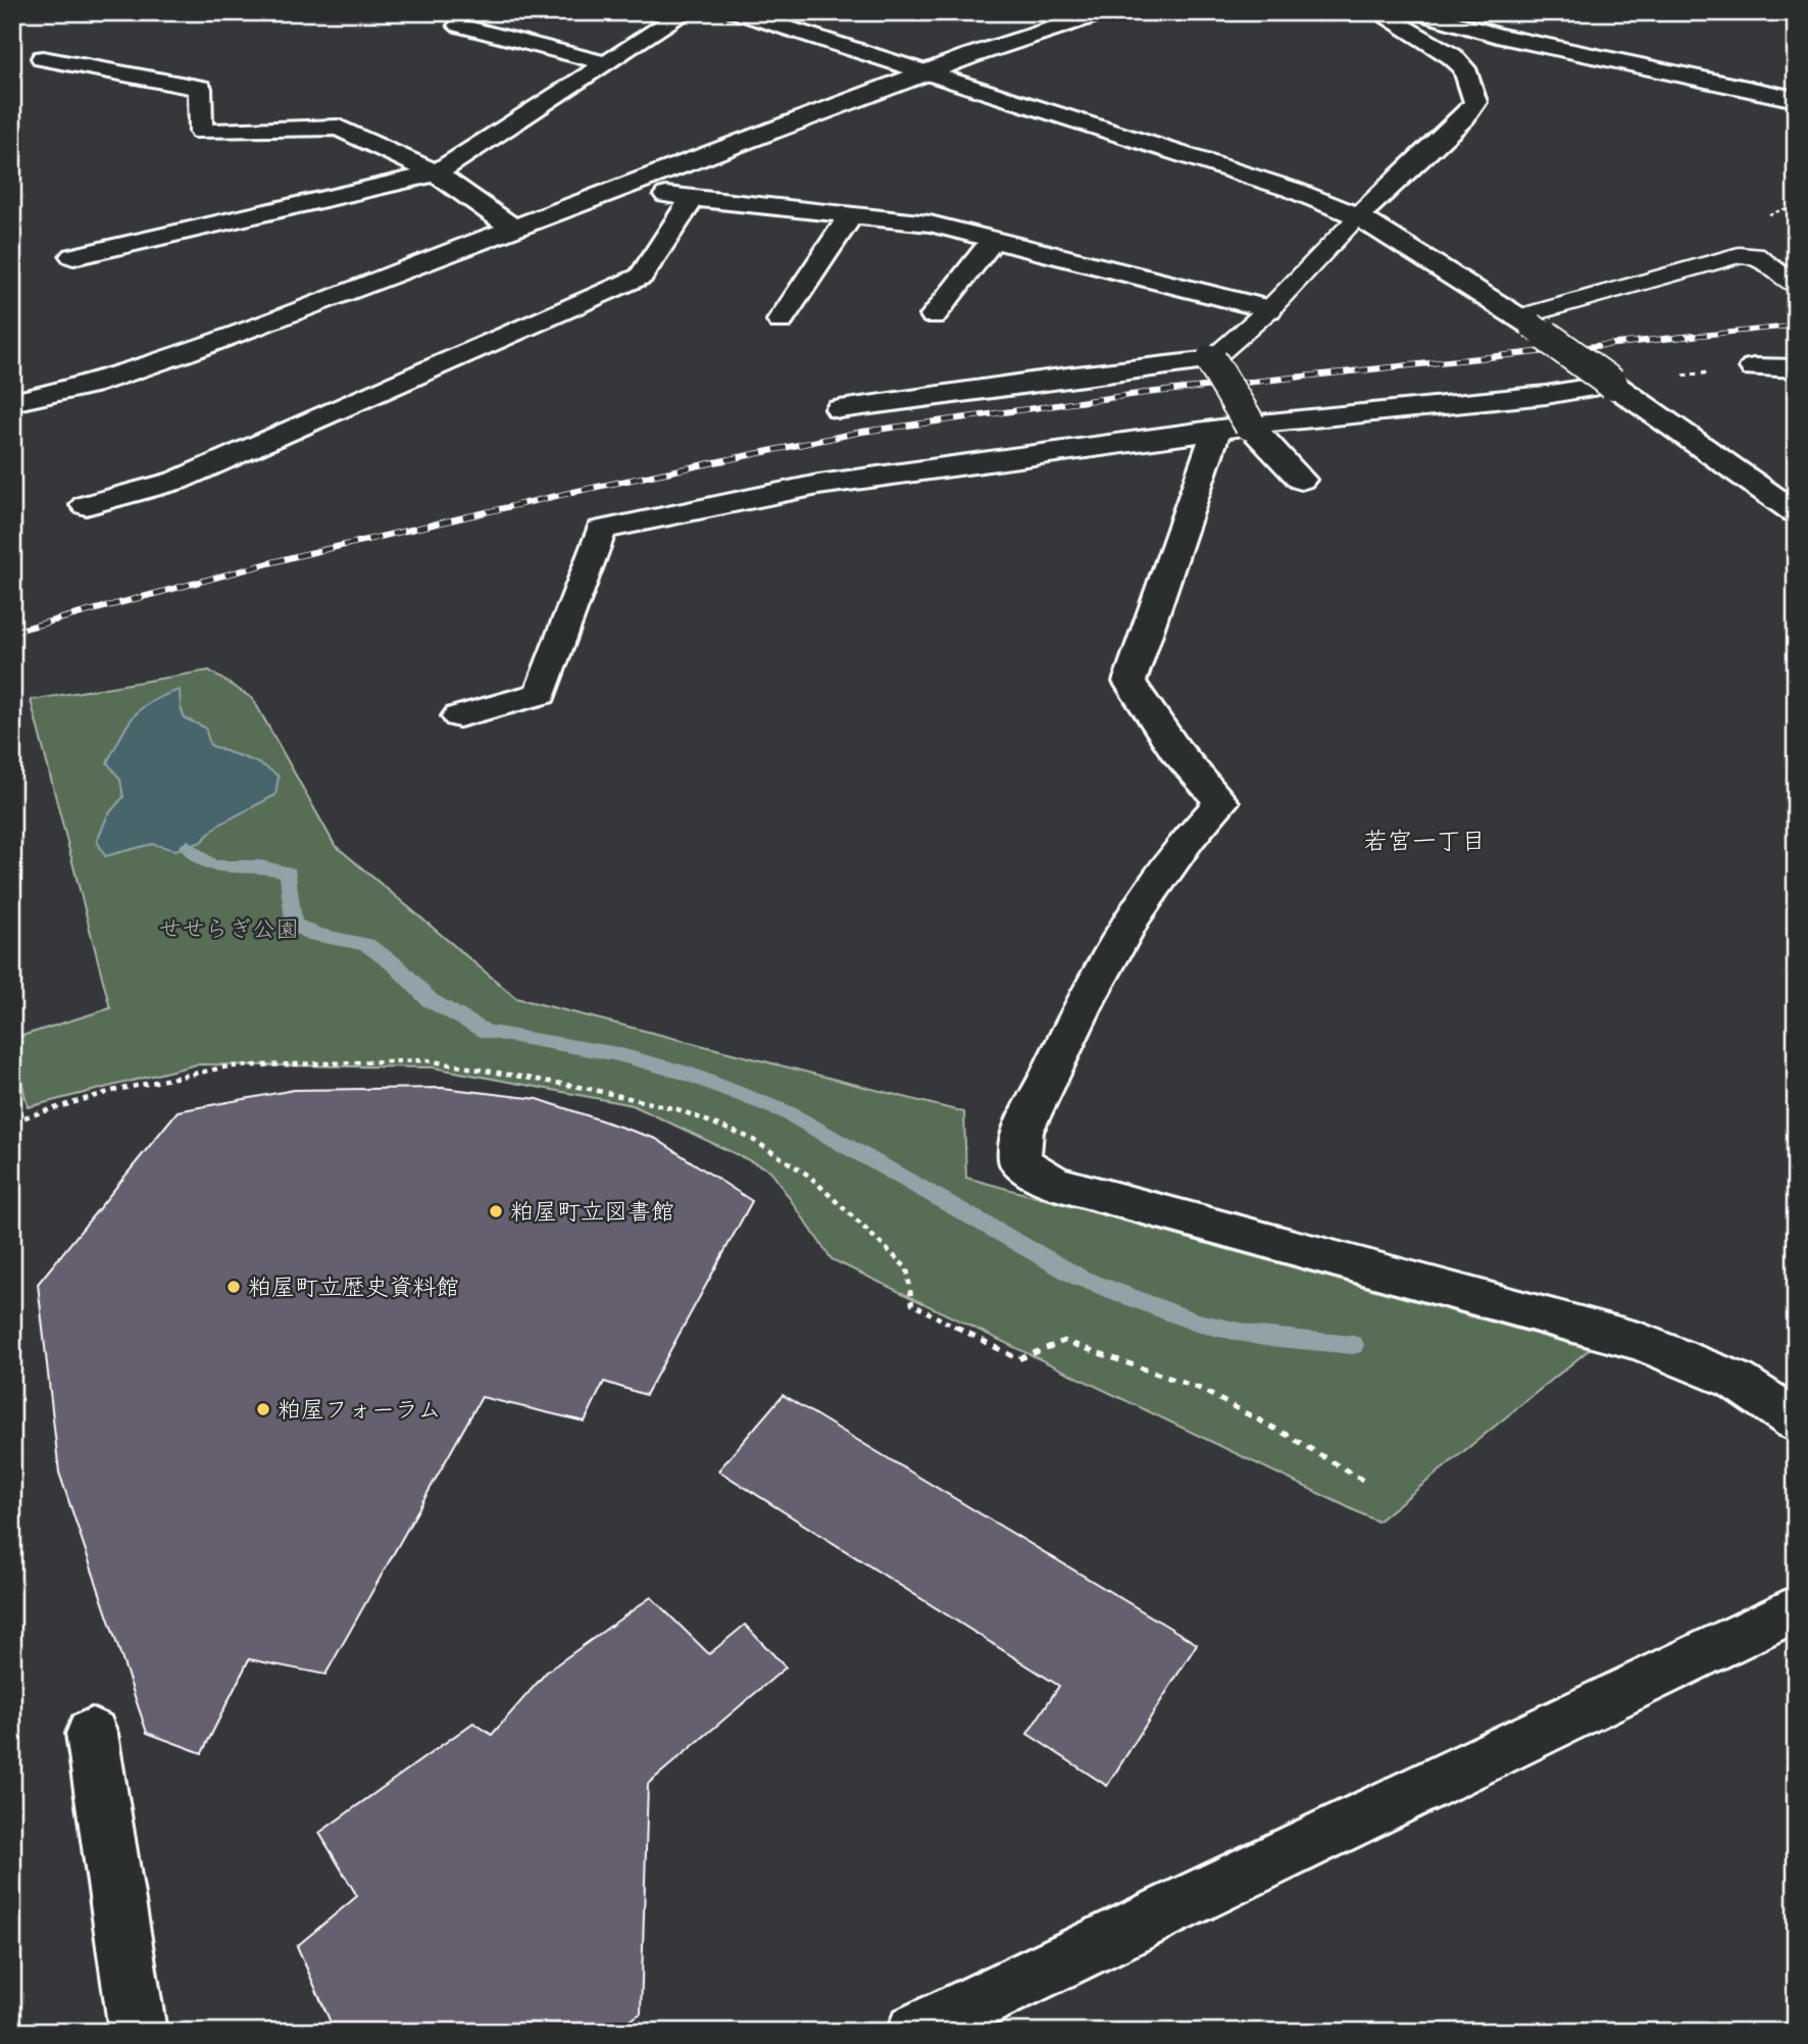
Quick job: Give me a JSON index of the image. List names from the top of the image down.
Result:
{
  "districts": ["若宮一丁目"],
  "parks": ["せせらぎ公園"],
  "places": ["粕屋町立図書館", "粕屋町立歴史資料館", "粕屋フォーラム"]
}
